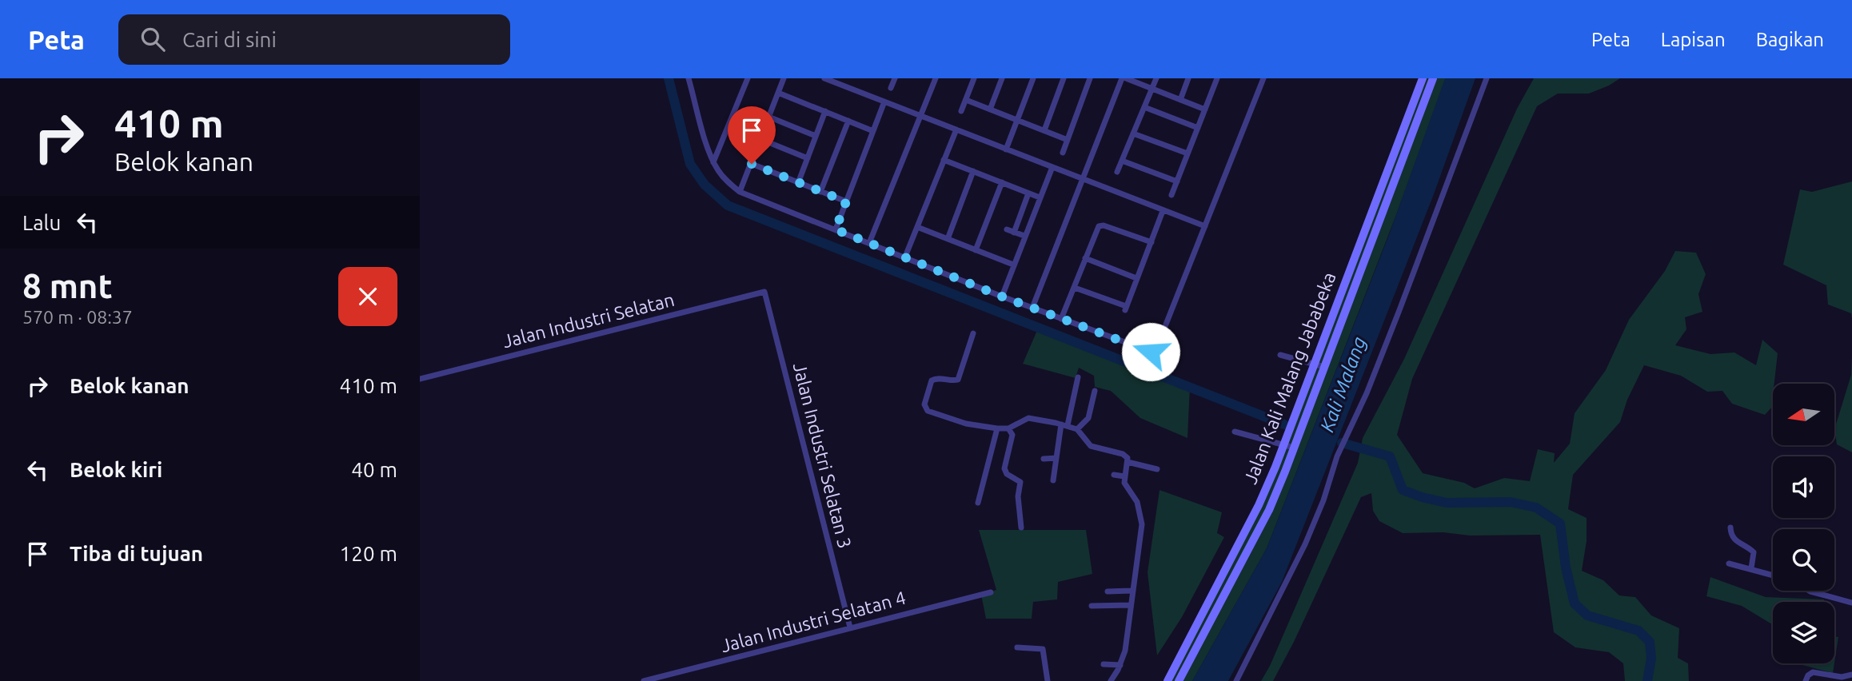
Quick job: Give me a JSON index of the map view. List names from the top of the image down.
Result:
{
  "streets": {
    "main road": ["Jalan Kali Malang Jababeka"],
    "street": ["Jalan Industri Selatan", "Jalan Industri Selatan 3", "Jalan Industri Selatan 4"]
  },
  "crossings": [
    ["Jalan Industri Selatan", "Jalan Industri Selatan 3"],
    ["Jalan Industri Selatan 3", "Jalan Industri Selatan 4"]
  ],
  "water": ["Kali Malang"],
  "north": "left",
  "page": {
    "header": "Peta",
    "search": "Cari di sini",
    "nav": ["Peta", "Lapisan", "Bagikan"],
    "turn": ["410 m", "Belok kanan"],
    "then": "Lalu",
    "heading": ["8 mnt", "570 m · 08:37"],
    "list": [
      {
        "name": "Belok kanan",
        "value": "410 m"
      },
      {
        "name": "Belok kiri",
        "value": "40 m"
      },
      {
        "name": "Tiba di tujuan",
        "value": "120 m"
      }
    ]
  }
}
